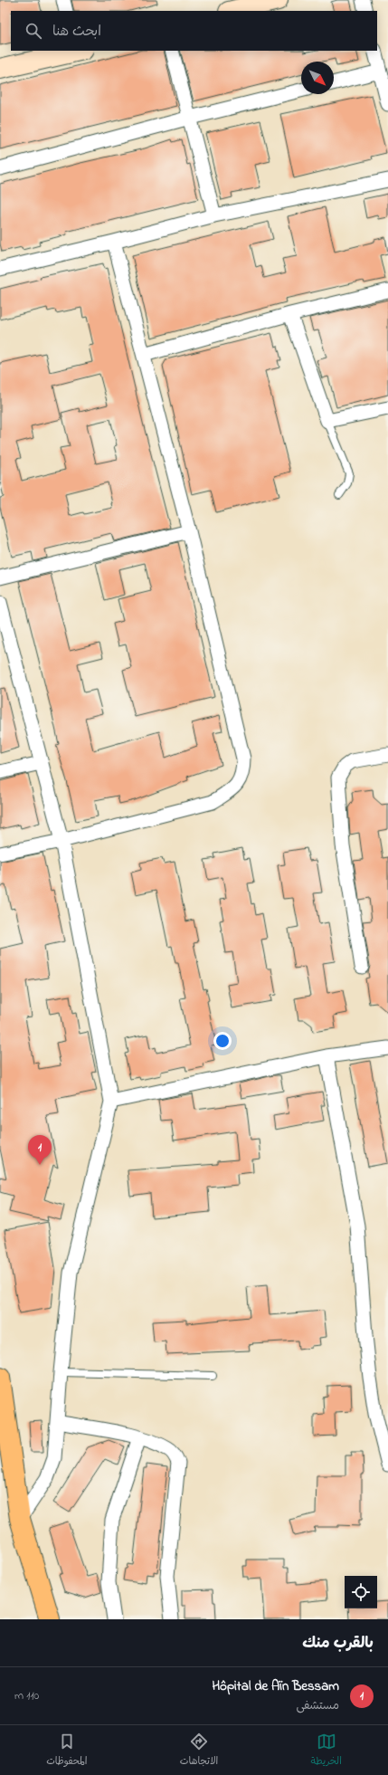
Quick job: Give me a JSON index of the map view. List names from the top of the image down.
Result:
{
  "north": "bottom right",
  "page": {
    "search": "ابحث هنا",
    "pins": "1",
    "heading": "بالقرب منك",
    "list": [
      {
        "mark": "1",
        "name": "Hôpital de Aïn Bessam",
        "note": "مستشفى",
        "value": "110 m"
      }
    ],
    "nav": ["الخريطة", "الاتجاهات", "المحفوظات"]
  }
}
